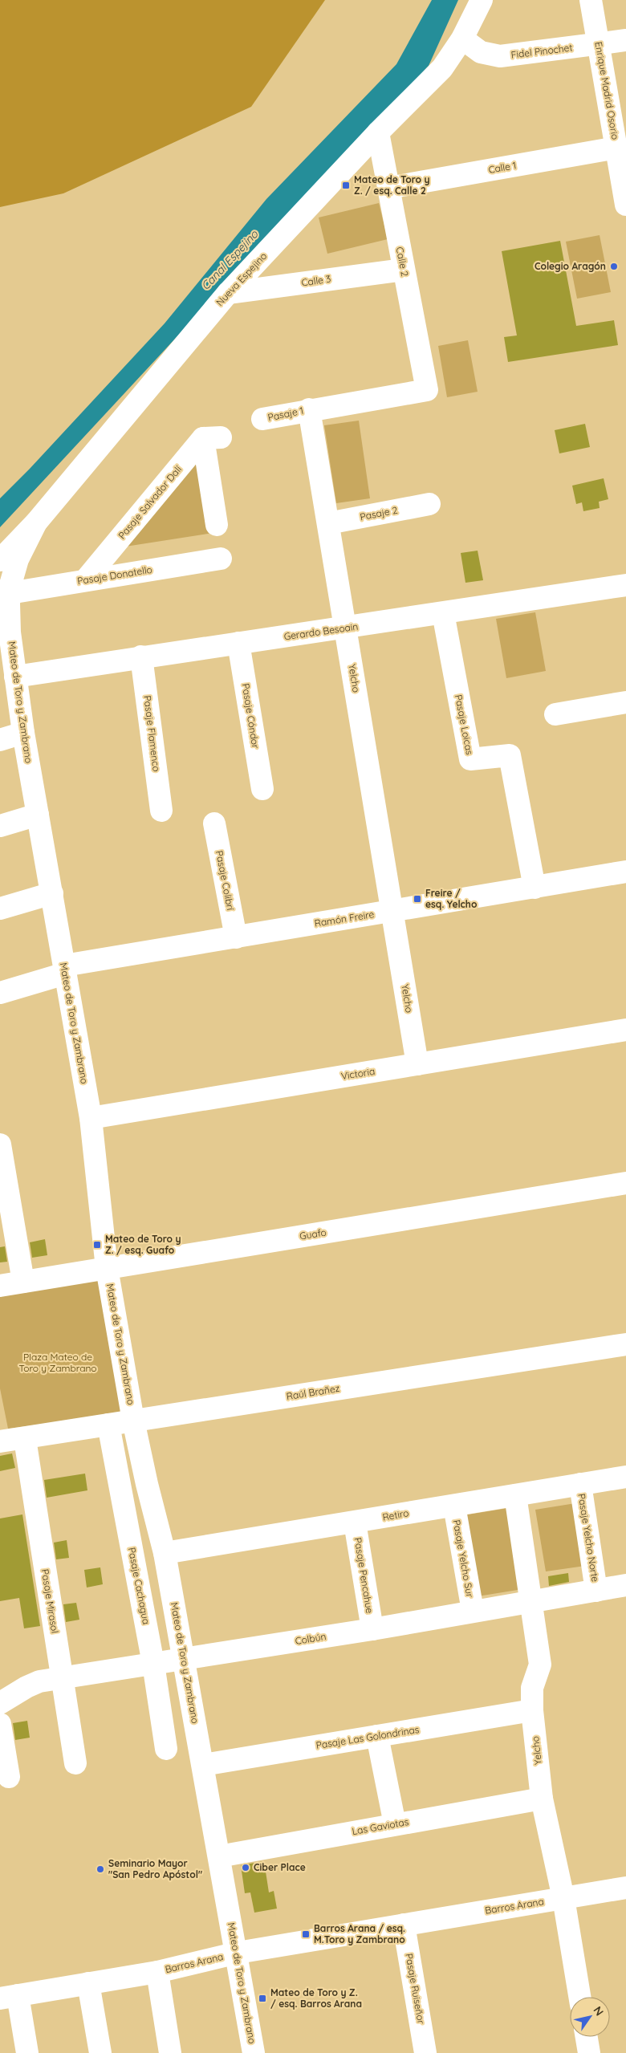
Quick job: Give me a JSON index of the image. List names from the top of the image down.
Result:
{
  "streets": {
    "street": [
      "Fidel Pinochet",
      "Enrique Madrid Osorio",
      "Calle 1",
      "Calle 2",
      "Nueva Espejino",
      "Calle 3",
      "Pasaje 1",
      "Pasaje Salvador Dalí",
      "Pasaje 2",
      "Pasaje Donatello",
      "Gerardo Besoain",
      "Yelcho",
      "Mateo de Toro y Zambrano",
      "Pasaje Cóndor",
      "Pasaje Loicas",
      "Pasaje Flamenco",
      "Pasaje Colibrí",
      "Ramón Freire",
      "Victoria",
      "Guafo",
      "Raúl Brañez",
      "Retiro",
      "Pasaje Yelcho Norte",
      "Pasaje Yelcho Sur",
      "Pasaje Pencahue",
      "Pasaje Cachagua",
      "Pasaje Mirasol",
      "Colbún",
      "Pasaje Las Golondrinas",
      "Las Gaviotas",
      "Barros Arana",
      "Pasaje Ruiseñor"
    ]
  },
  "crossings": [
    ["Fidel Pinochet", "Enrique Madrid Osorio"],
    ["Fidel Pinochet", "Nueva Espejino"],
    ["Enrique Madrid Osorio", "Calle 1"],
    ["Calle 1", "Calle 2"],
    ["Calle 2", "Nueva Espejino"],
    ["Calle 2", "Calle 3"],
    ["Calle 2", "Pasaje 1"],
    ["Calle 2", "Yelcho"],
    ["Nueva Espejino", "Calle 3"],
    ["Nueva Espejino", "Mateo de Toro y Zambrano"],
    ["Pasaje 1", "Yelcho"],
    ["Pasaje Salvador Dalí", "Pasaje Donatello"],
    ["Pasaje 2", "Yelcho"],
    ["Pasaje Donatello", "Mateo de Toro y Zambrano"],
    ["Gerardo Besoain", "Yelcho"],
    ["Gerardo Besoain", "Mateo de Toro y Zambrano"],
    ["Gerardo Besoain", "Pasaje Cóndor"],
    ["Gerardo Besoain", "Pasaje Loicas"],
    ["Gerardo Besoain", "Pasaje Flamenco"],
    ["Yelcho", "Ramón Freire"],
    ["Yelcho", "Victoria"],
    ["Yelcho", "Retiro"],
    ["Yelcho", "Colbún"],
    ["Yelcho", "Pasaje Las Golondrinas"],
    ["Yelcho", "Las Gaviotas"],
    ["Yelcho", "Barros Arana"],
    ["Mateo de Toro y Zambrano", "Ramón Freire"],
    ["Mateo de Toro y Zambrano", "Victoria"],
    ["Mateo de Toro y Zambrano", "Guafo"],
    ["Mateo de Toro y Zambrano", "Raúl Brañez"],
    ["Mateo de Toro y Zambrano", "Retiro"],
    ["Mateo de Toro y Zambrano", "Colbún"],
    ["Mateo de Toro y Zambrano", "Pasaje Las Golondrinas"],
    ["Mateo de Toro y Zambrano", "Las Gaviotas"],
    ["Mateo de Toro y Zambrano", "Barros Arana"],
    ["Pasaje Loicas", "Ramón Freire"],
    ["Pasaje Colibrí", "Ramón Freire"],
    ["Raúl Brañez", "Pasaje Cachagua"],
    ["Raúl Brañez", "Pasaje Mirasol"],
    ["Retiro", "Pasaje Yelcho Norte"],
    ["Retiro", "Pasaje Yelcho Sur"],
    ["Retiro", "Pasaje Pencahue"],
    ["Pasaje Yelcho Norte", "Colbún"],
    ["Pasaje Yelcho Sur", "Colbún"],
    ["Pasaje Pencahue", "Colbún"],
    ["Pasaje Cachagua", "Colbún"],
    ["Pasaje Mirasol", "Colbún"],
    ["Barros Arana", "Pasaje Ruiseñor"]
  ],
  "water": ["Canal Espejino"],
  "parks": ["Plaza Mateo de Toro y Zambrano"],
  "places": {
    "transit": [
      "Mateo de Toro y Z. / esq. Calle 2",
      "Freire / esq. Yelcho",
      "Mateo de Toro y Z. / esq. Guafo",
      "Barros Arana / esq. M.Toro y Zambrano",
      "Mateo de Toro y Z. / esq. Barros Arana"
    ],
    "other": ["Colegio Aragón", "Ciber Place", "Seminario Mayor \"San Pedro Apóstol\""]
  },
  "north": "top right"
}
